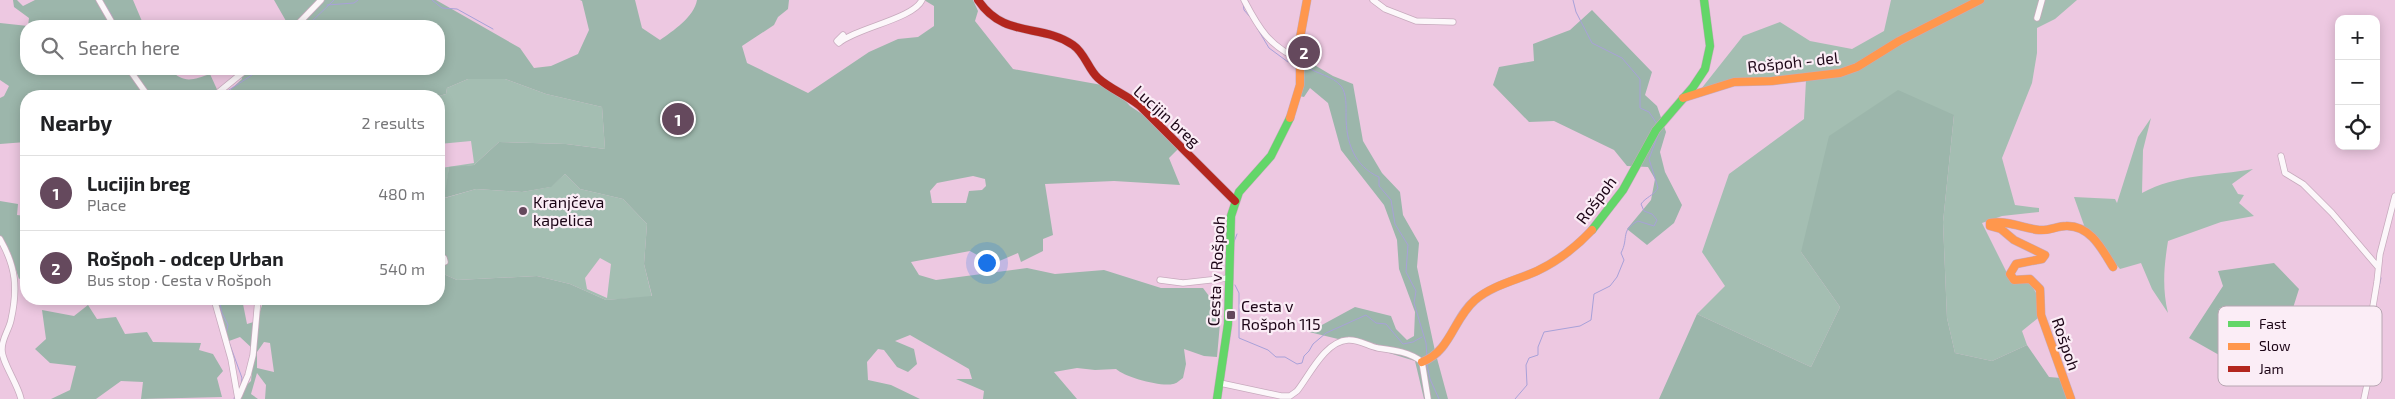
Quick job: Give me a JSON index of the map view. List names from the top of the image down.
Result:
{
  "streets": {
    "street": [
      "Rošpoh - del",
      "Lucijin breg",
      "Rošpoh",
      "Cesta v Rošpoh"
    ]
  },
  "crossings": [
    ["Rošpoh - del", "Rošpoh"],
    ["Lucijin breg", "Cesta v Rošpoh"]
  ],
  "places": {
    "other": ["Kranjčeva kapelica"],
    "transit": ["Cesta v Rošpoh 115"]
  },
  "legend": ["Fast", "Slow", "Jam"],
  "page": {
    "map_buttons": ["+", "−"],
    "search": "Search here",
    "pins": ["2", "1"],
    "heading": ["Nearby", "2 results"],
    "list": [
      {
        "mark": "1",
        "name": "Lucijin breg",
        "note": "Place",
        "value": "480 m"
      },
      {
        "mark": "2",
        "name": "Rošpoh - odcep Urban",
        "note": "Bus stop · Cesta v Rošpoh",
        "value": "540 m"
      }
    ]
  }
}
